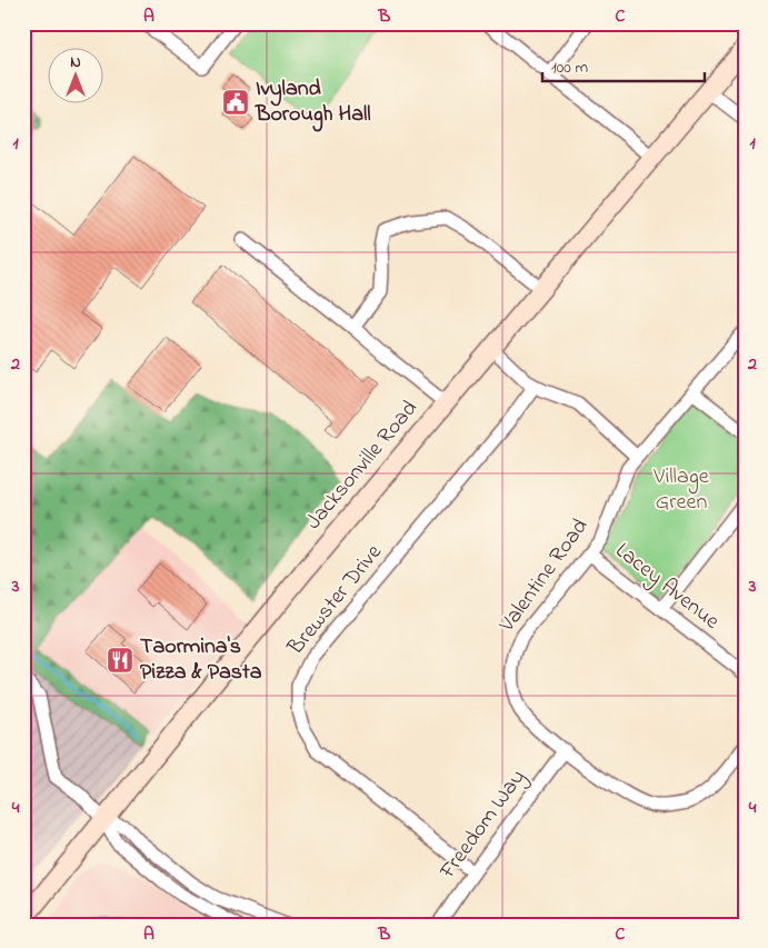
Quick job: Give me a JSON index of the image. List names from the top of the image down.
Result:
{
  "streets": {
    "main road": ["Jacksonville Road"],
    "street": [
      "Valentine Road",
      "Lacey Avenue",
      "Brewster Drive",
      "Freedom Way"
    ]
  },
  "crossings": [
    ["Valentine Road", "Lacey Avenue"],
    ["Valentine Road", "Freedom Way"],
    ["Brewster Drive", "Freedom Way"]
  ],
  "parks": ["Village Green"],
  "places": {
    "public building": ["Ivyland Borough Hall"],
    "restaurant": ["Taormina's Pizza & Pasta"]
  },
  "scale_bar": "100 m",
  "north": "top",
  "grid": {
    "columns": ["A", "B", "C"],
    "rows": [
      "1",
      "2",
      "3",
      "4"
    ]
  }
}
